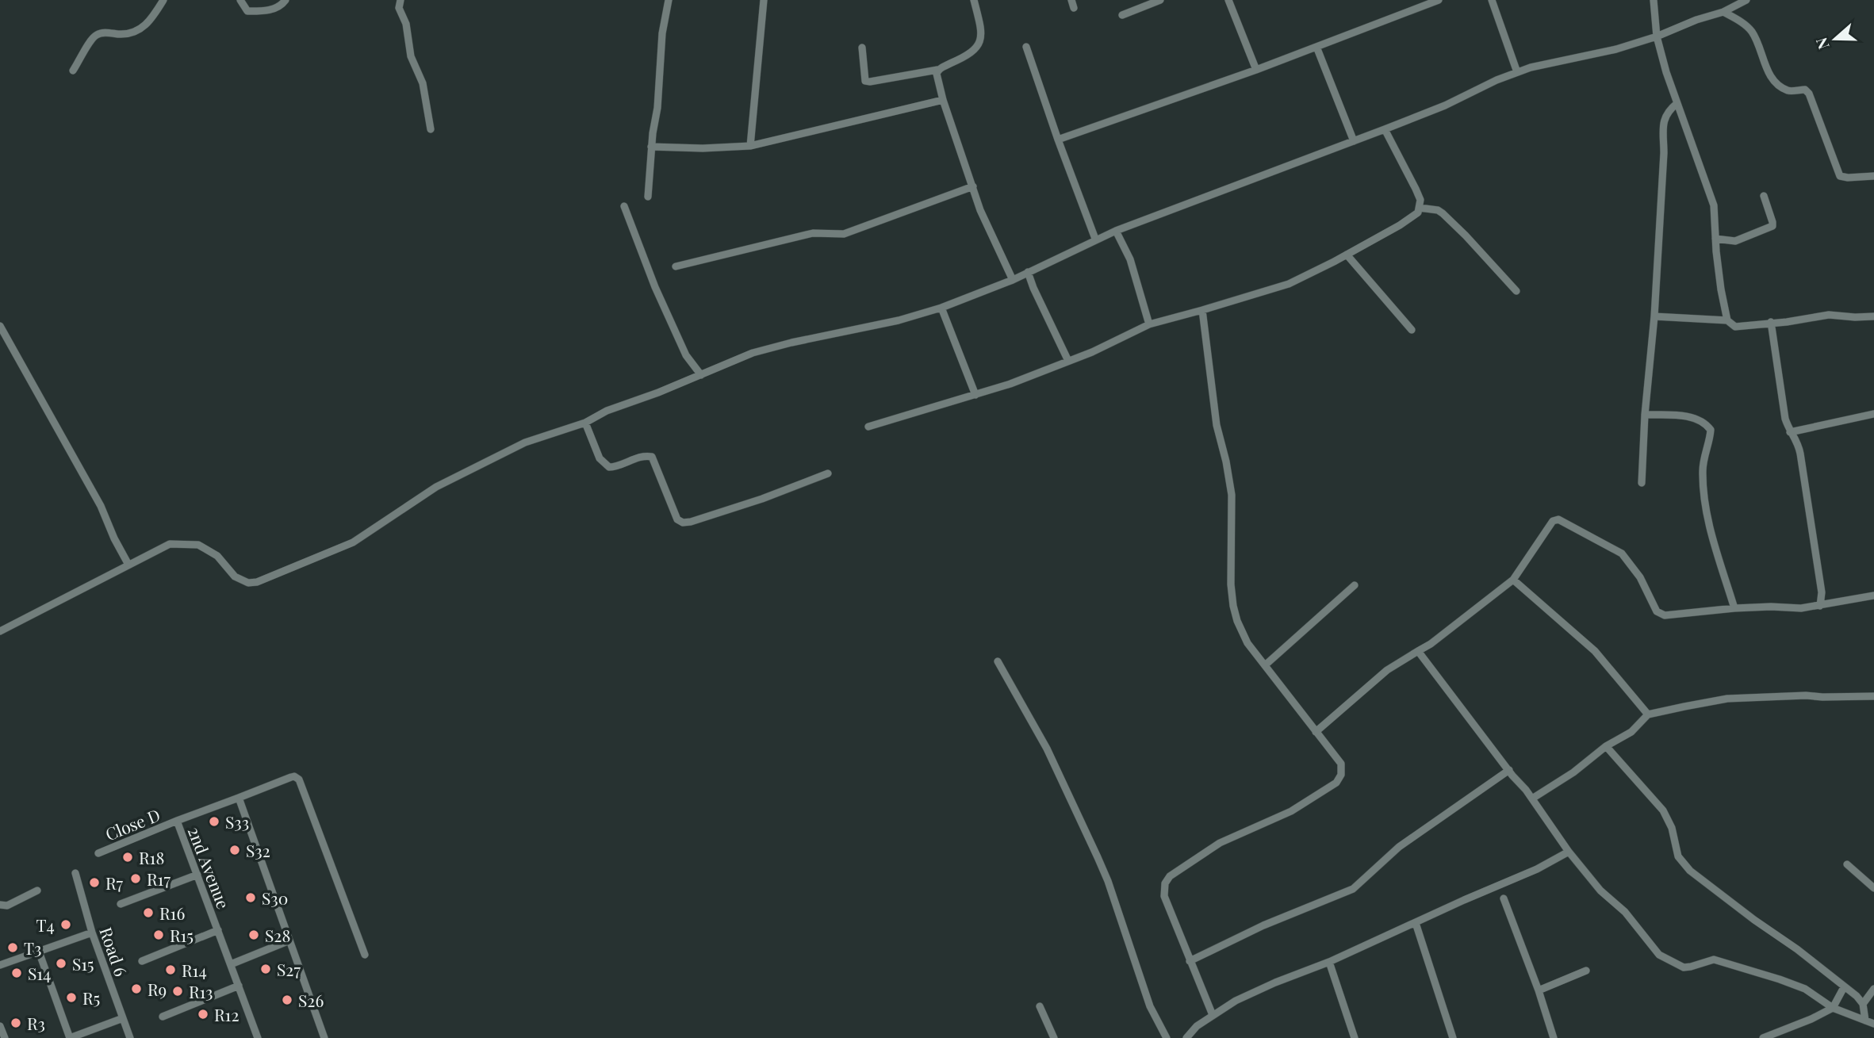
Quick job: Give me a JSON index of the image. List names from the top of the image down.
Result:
{
  "streets": {
    "street": ["Close D", "2nd Avenue", "Road 6"]
  },
  "crossings": [
    ["Close D", "2nd Avenue"]
  ],
  "places": [
    "S33",
    "S32",
    "R18",
    "R17",
    "R7",
    "S30",
    "R16",
    "T4",
    "R15",
    "S28",
    "T3",
    "S15",
    "S27",
    "R14",
    "S14",
    "R9",
    "R13",
    "R5",
    "S26",
    "R12",
    "R3"
  ],
  "north": "left"
}
